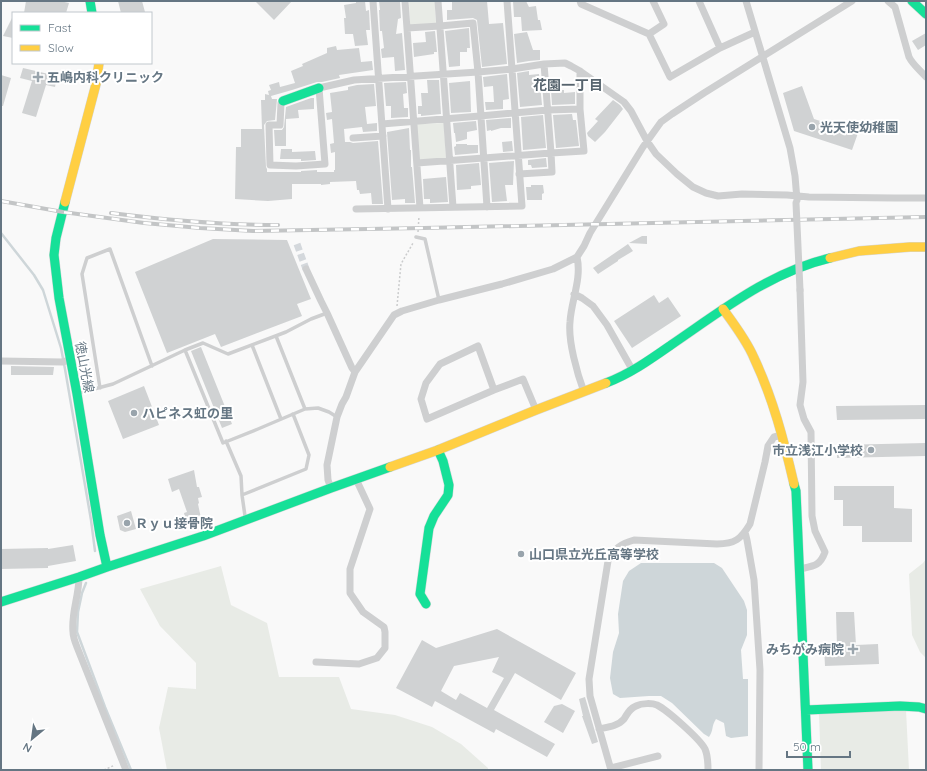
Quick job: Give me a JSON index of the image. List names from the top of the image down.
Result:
{
  "streets": {
    "street": ["徳山光線"]
  },
  "districts": ["花園一丁目"],
  "places": {
    "health": ["五嶋内科クリニック", "みちがみ病院"],
    "other": [
      "光天使幼稚園",
      "ハピネス虹の里",
      "市立浅江小学校",
      "Ｒｙｕ接骨院",
      "山口県立光丘高等学校"
    ]
  },
  "legend": ["Fast", "Slow"],
  "scale_bar": "50 m",
  "north": "bottom left"
}
